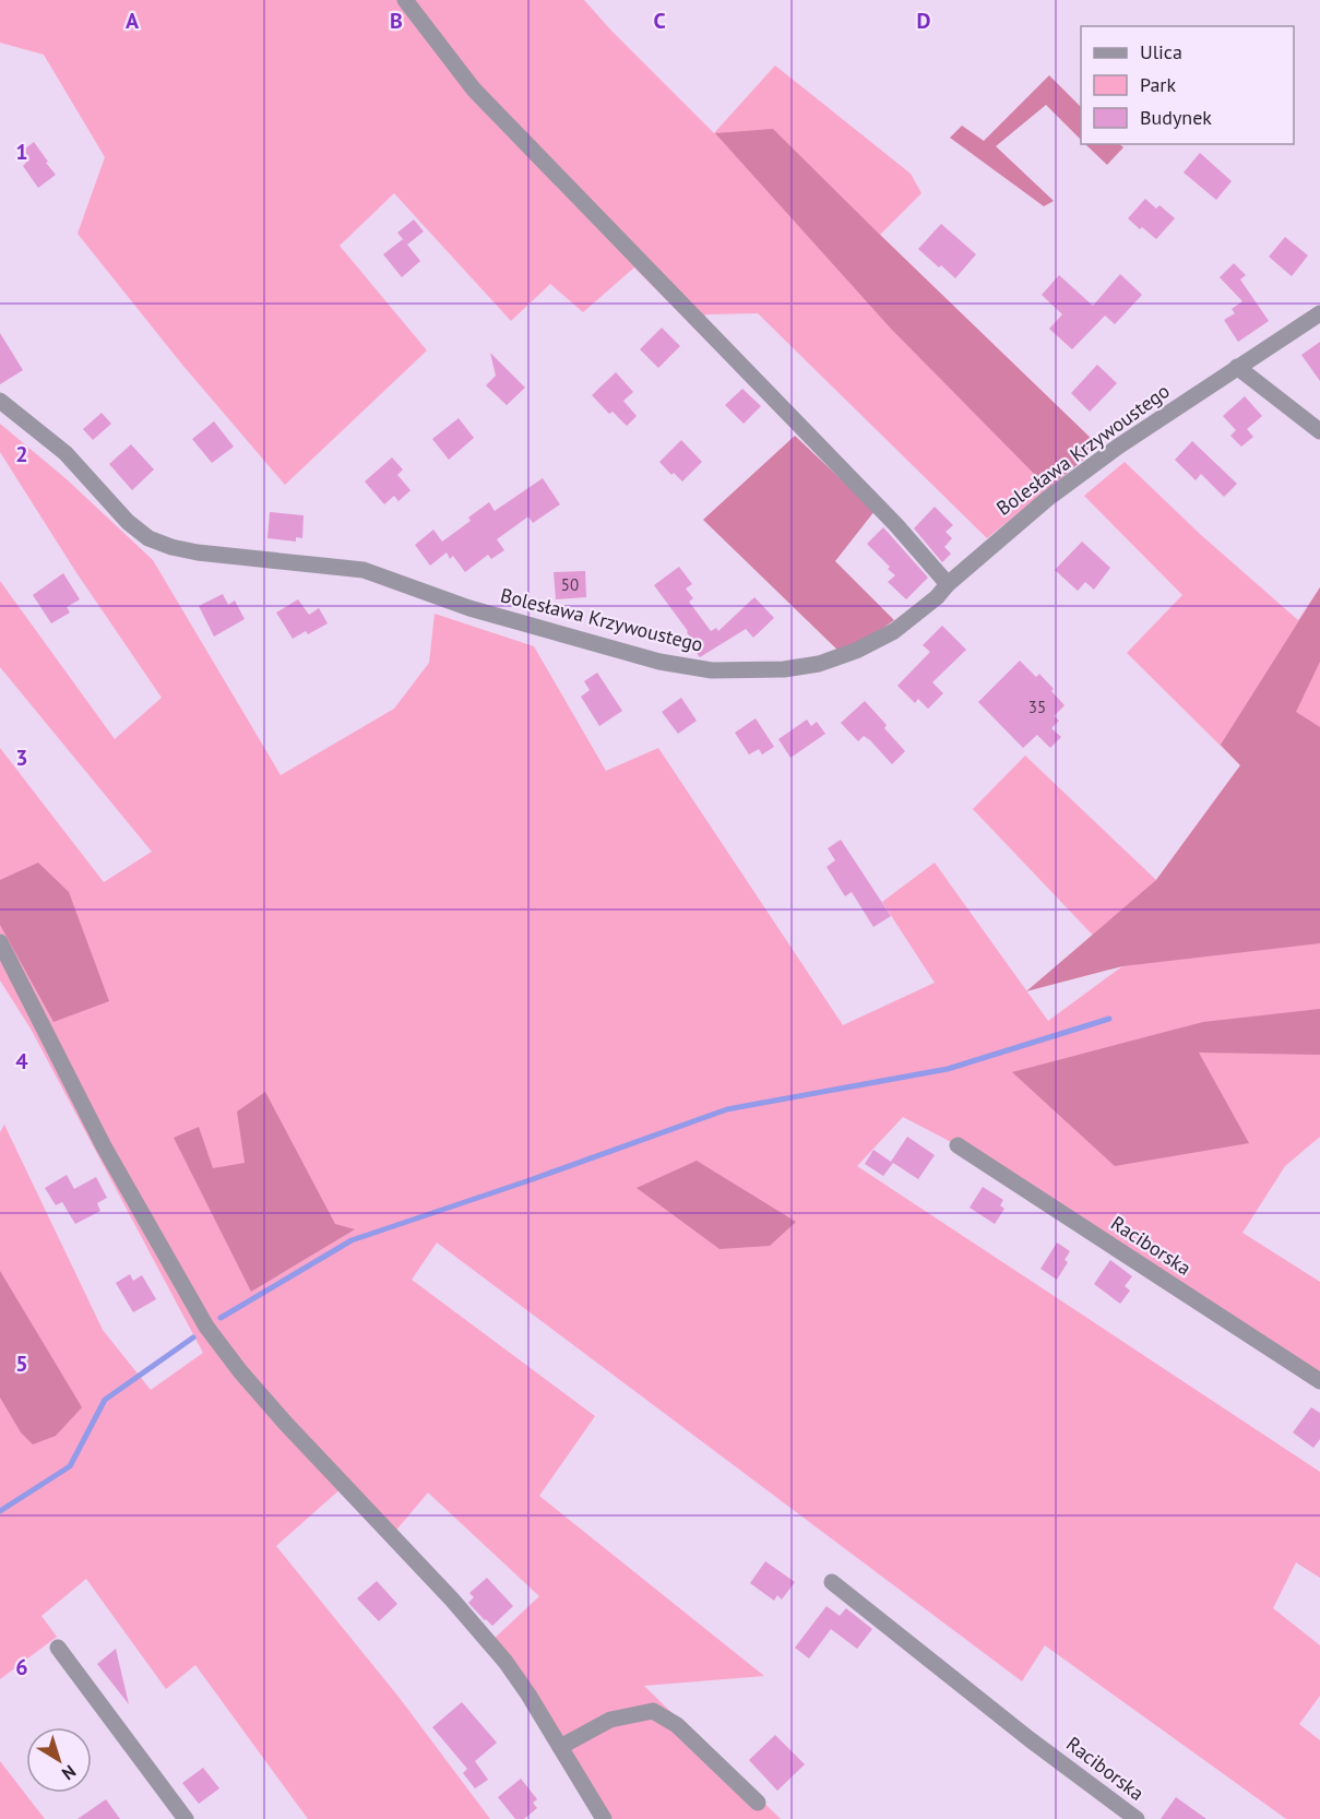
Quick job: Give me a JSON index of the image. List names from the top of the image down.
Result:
{
  "streets": {
    "street": ["Bolesława Krzywoustego", "Raciborska"]
  },
  "house_numbers": ["50", "35"],
  "legend": ["Ulica", "Park", "Budynek"],
  "north": "bottom right",
  "grid": {
    "columns": [
      "A",
      "B",
      "C",
      "D"
    ],
    "rows": [
      "1",
      "2",
      "3",
      "4",
      "5",
      "6"
    ]
  }
}
